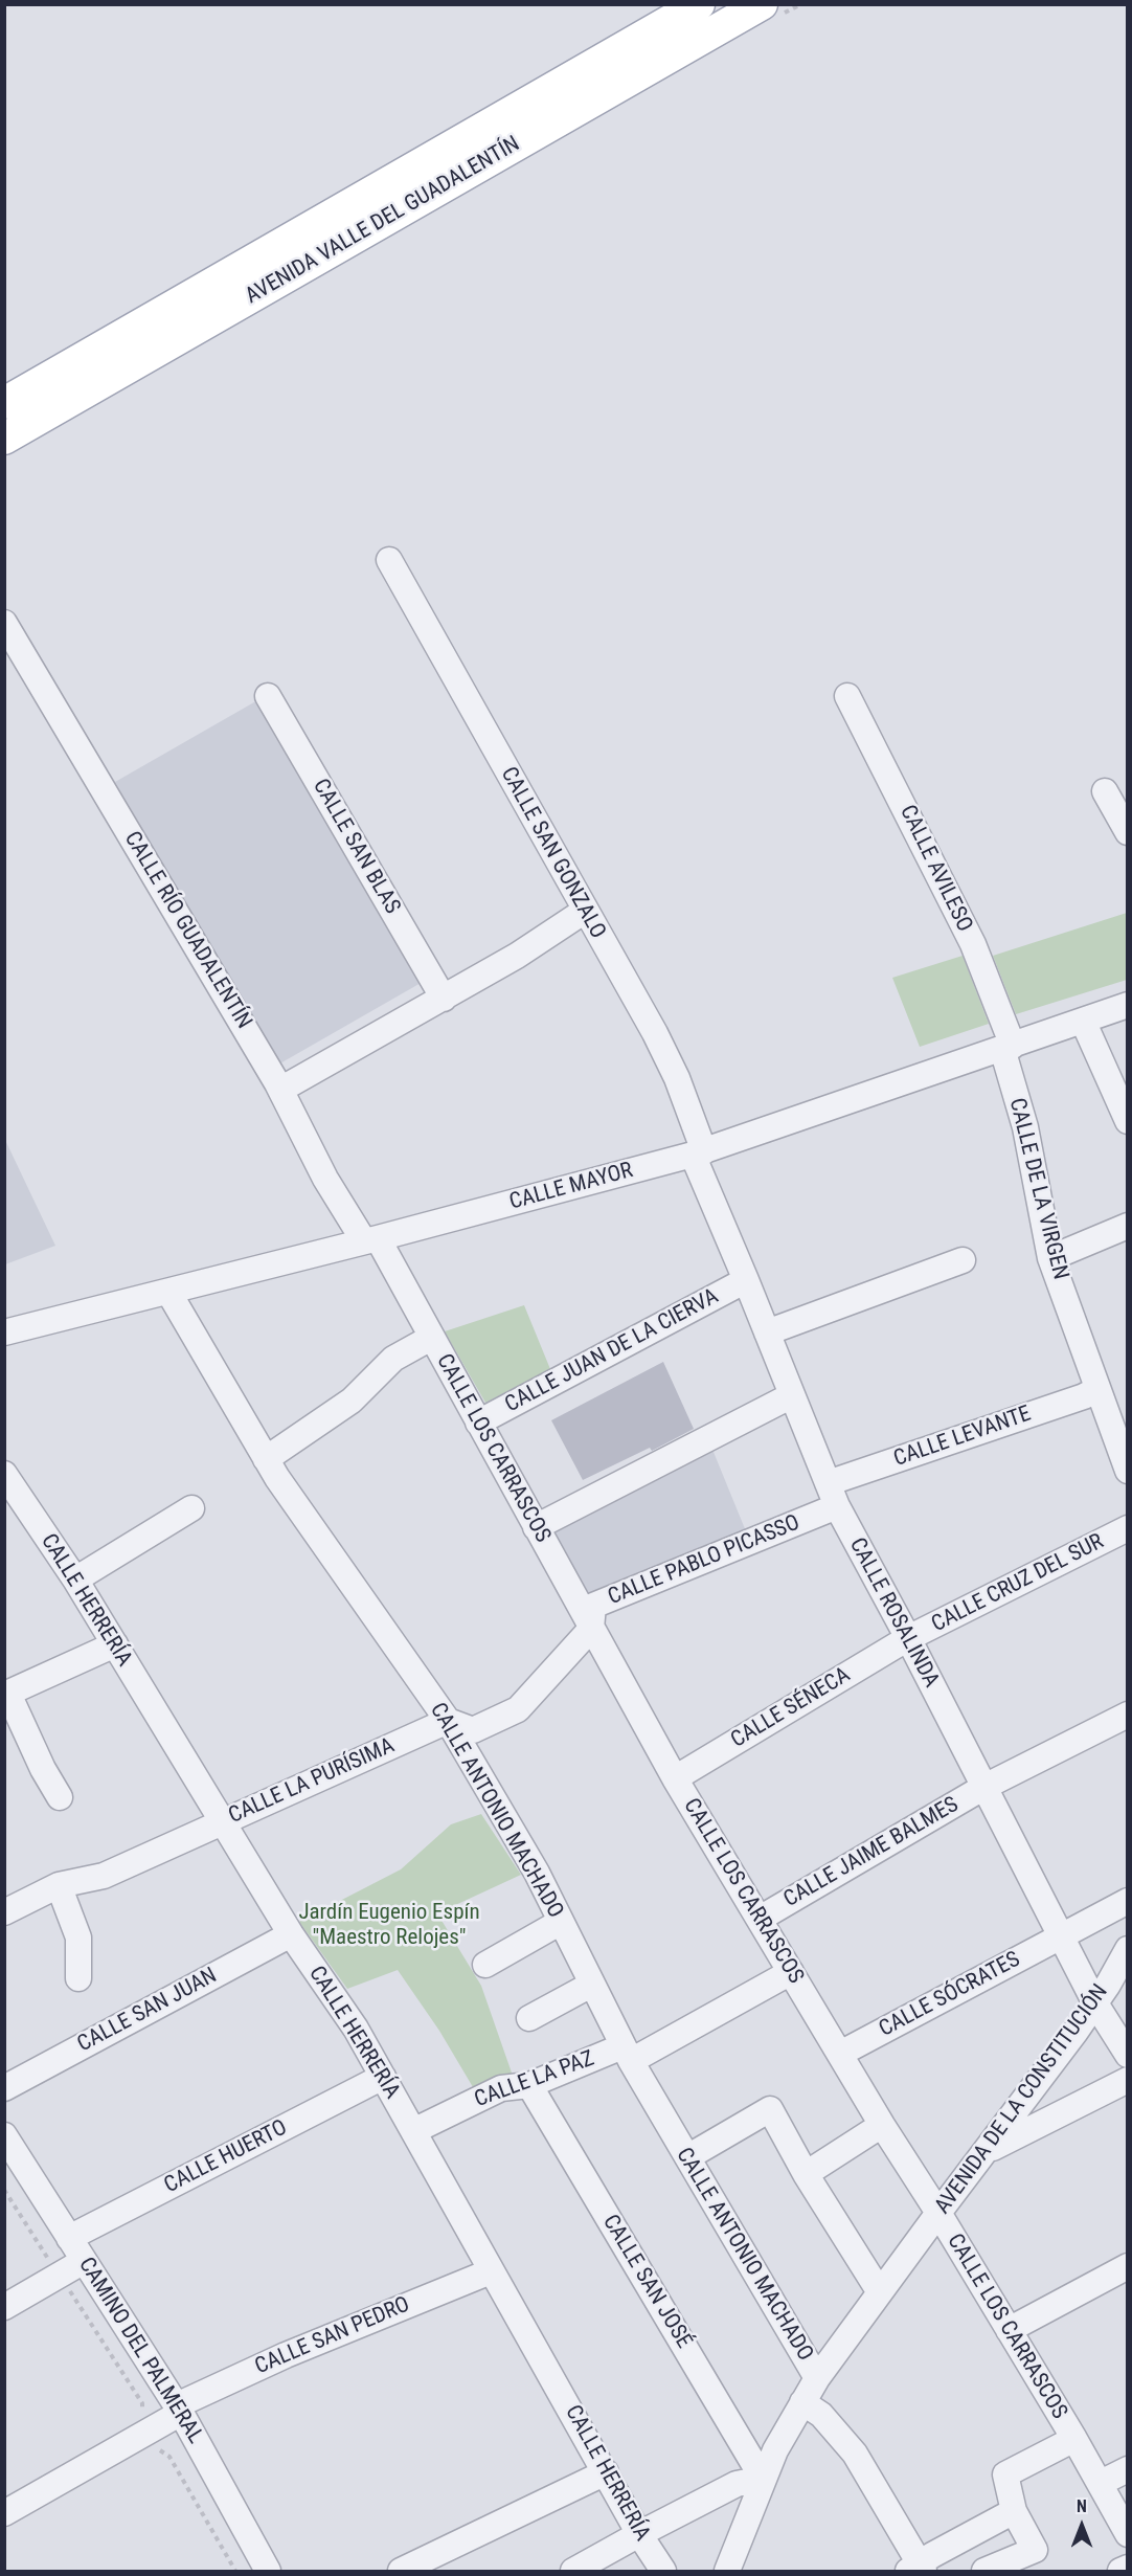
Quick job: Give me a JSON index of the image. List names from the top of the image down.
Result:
{
  "streets": {
    "main road": ["AVENIDA VALLE DEL GUADALENTÍN"],
    "street": [
      "CALLE SAN BLAS",
      "CALLE SAN GONZALO",
      "CALLE AVILESO",
      "CALLE RÍO GUADALENTÍN",
      "CALLE MAYOR",
      "CALLE DE LA VIRGEN",
      "CALLE JUAN DE LA CIERVA",
      "CALLE LEVANTE",
      "CALLE LOS CARRASCOS",
      "CALLE PABLO PICASSO",
      "CALLE CRUZ DEL SUR",
      "CALLE HERRERÍA",
      "CALLE ROSALINDA",
      "CALLE SÉNECA",
      "CALLE LA PURÍSIMA",
      "CALLE ANTONIO MACHADO",
      "CALLE JAIME BALMES",
      "CALLE SÓCRATES",
      "CALLE SAN JUAN",
      "CALLE LA PAZ",
      "AVENIDA DE LA CONSTITUCIÓN",
      "CALLE HUERTO",
      "CALLE SAN JOSÉ",
      "CALLE SAN PEDRO",
      "CAMINO DEL PALMERAL"
    ]
  },
  "crossings": [
    ["CALLE SAN GONZALO", "CALLE MAYOR"],
    ["CALLE SAN GONZALO", "CALLE ROSALINDA"],
    ["CALLE AVILESO", "CALLE MAYOR"],
    ["CALLE AVILESO", "CALLE DE LA VIRGEN"],
    ["CALLE RÍO GUADALENTÍN", "CALLE MAYOR"],
    ["CALLE RÍO GUADALENTÍN", "CALLE LOS CARRASCOS"],
    ["CALLE MAYOR", "CALLE DE LA VIRGEN"],
    ["CALLE MAYOR", "CALLE LOS CARRASCOS"],
    ["CALLE MAYOR", "CALLE ROSALINDA"],
    ["CALLE MAYOR", "CALLE ANTONIO MACHADO"],
    ["CALLE DE LA VIRGEN", "CALLE LEVANTE"],
    ["CALLE JUAN DE LA CIERVA", "CALLE LOS CARRASCOS"],
    ["CALLE JUAN DE LA CIERVA", "CALLE ROSALINDA"],
    ["CALLE LEVANTE", "CALLE PABLO PICASSO"],
    ["CALLE LEVANTE", "CALLE ROSALINDA"],
    ["CALLE LOS CARRASCOS", "CALLE PABLO PICASSO"],
    ["CALLE LOS CARRASCOS", "CALLE SÉNECA"],
    ["CALLE LOS CARRASCOS", "CALLE JAIME BALMES"],
    ["CALLE LOS CARRASCOS", "CALLE SÓCRATES"],
    ["CALLE LOS CARRASCOS", "CALLE LA PAZ"],
    ["CALLE LOS CARRASCOS", "AVENIDA DE LA CONSTITUCIÓN"],
    ["CALLE PABLO PICASSO", "CALLE ROSALINDA"],
    ["CALLE CRUZ DEL SUR", "CALLE ROSALINDA"],
    ["CALLE CRUZ DEL SUR", "CALLE SÉNECA"],
    ["CALLE HERRERÍA", "CALLE LA PURÍSIMA"],
    ["CALLE HERRERÍA", "CALLE SAN JUAN"],
    ["CALLE HERRERÍA", "CALLE LA PAZ"],
    ["CALLE HERRERÍA", "CALLE HUERTO"],
    ["CALLE HERRERÍA", "CALLE SAN PEDRO"],
    ["CALLE ROSALINDA", "CALLE SÉNECA"],
    ["CALLE ROSALINDA", "CALLE JAIME BALMES"],
    ["CALLE ROSALINDA", "CALLE SÓCRATES"],
    ["CALLE ROSALINDA", "AVENIDA DE LA CONSTITUCIÓN"],
    ["CALLE LA PURÍSIMA", "CALLE ANTONIO MACHADO"],
    ["CALLE ANTONIO MACHADO", "CALLE LA PAZ"],
    ["CALLE ANTONIO MACHADO", "AVENIDA DE LA CONSTITUCIÓN"],
    ["CALLE LA PAZ", "CALLE SAN JOSÉ"],
    ["AVENIDA DE LA CONSTITUCIÓN", "CALLE SAN JOSÉ"],
    ["CALLE HUERTO", "CAMINO DEL PALMERAL"],
    ["CALLE SAN PEDRO", "CAMINO DEL PALMERAL"]
  ],
  "parks": ["Jardín Eugenio Espín \"Maestro Relojes\""],
  "north": "top"
}
